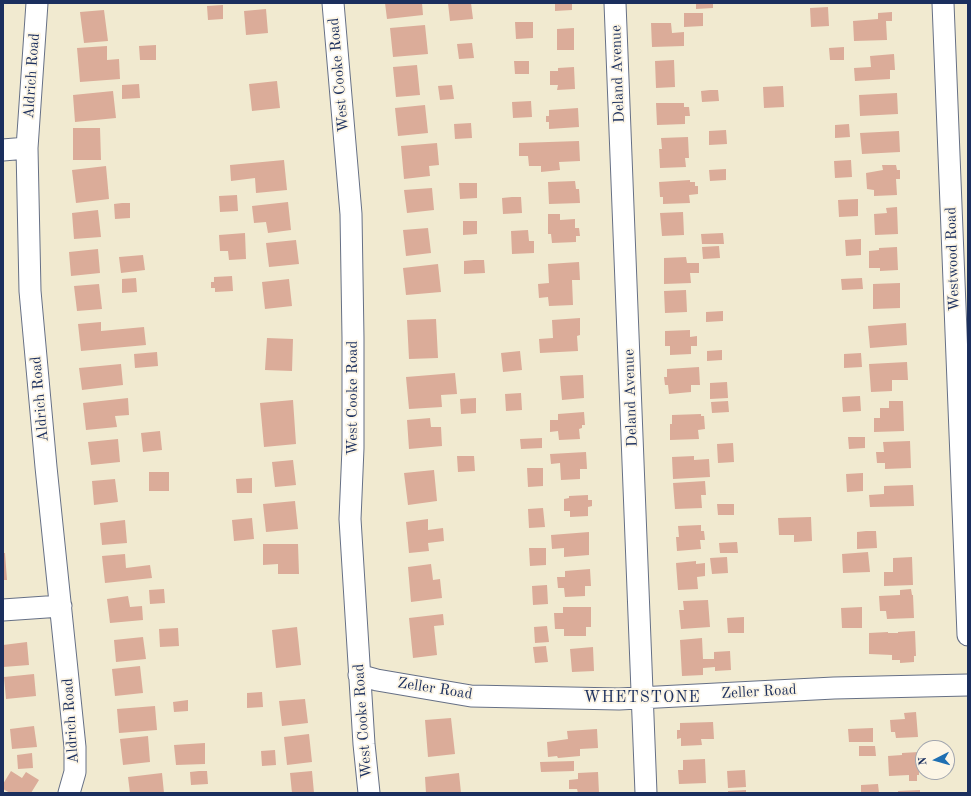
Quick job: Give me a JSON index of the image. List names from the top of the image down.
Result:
{
  "streets": {
    "street": [
      "Deland Avenue",
      "West Cooke Road",
      "Aldrich Road",
      "Westwood Road",
      "Zeller Road"
    ]
  },
  "crossings": [
    ["Deland Avenue", "Zeller Road"],
    ["West Cooke Road", "Zeller Road"]
  ],
  "districts": ["WHETSTONE"],
  "north": "left"
}
